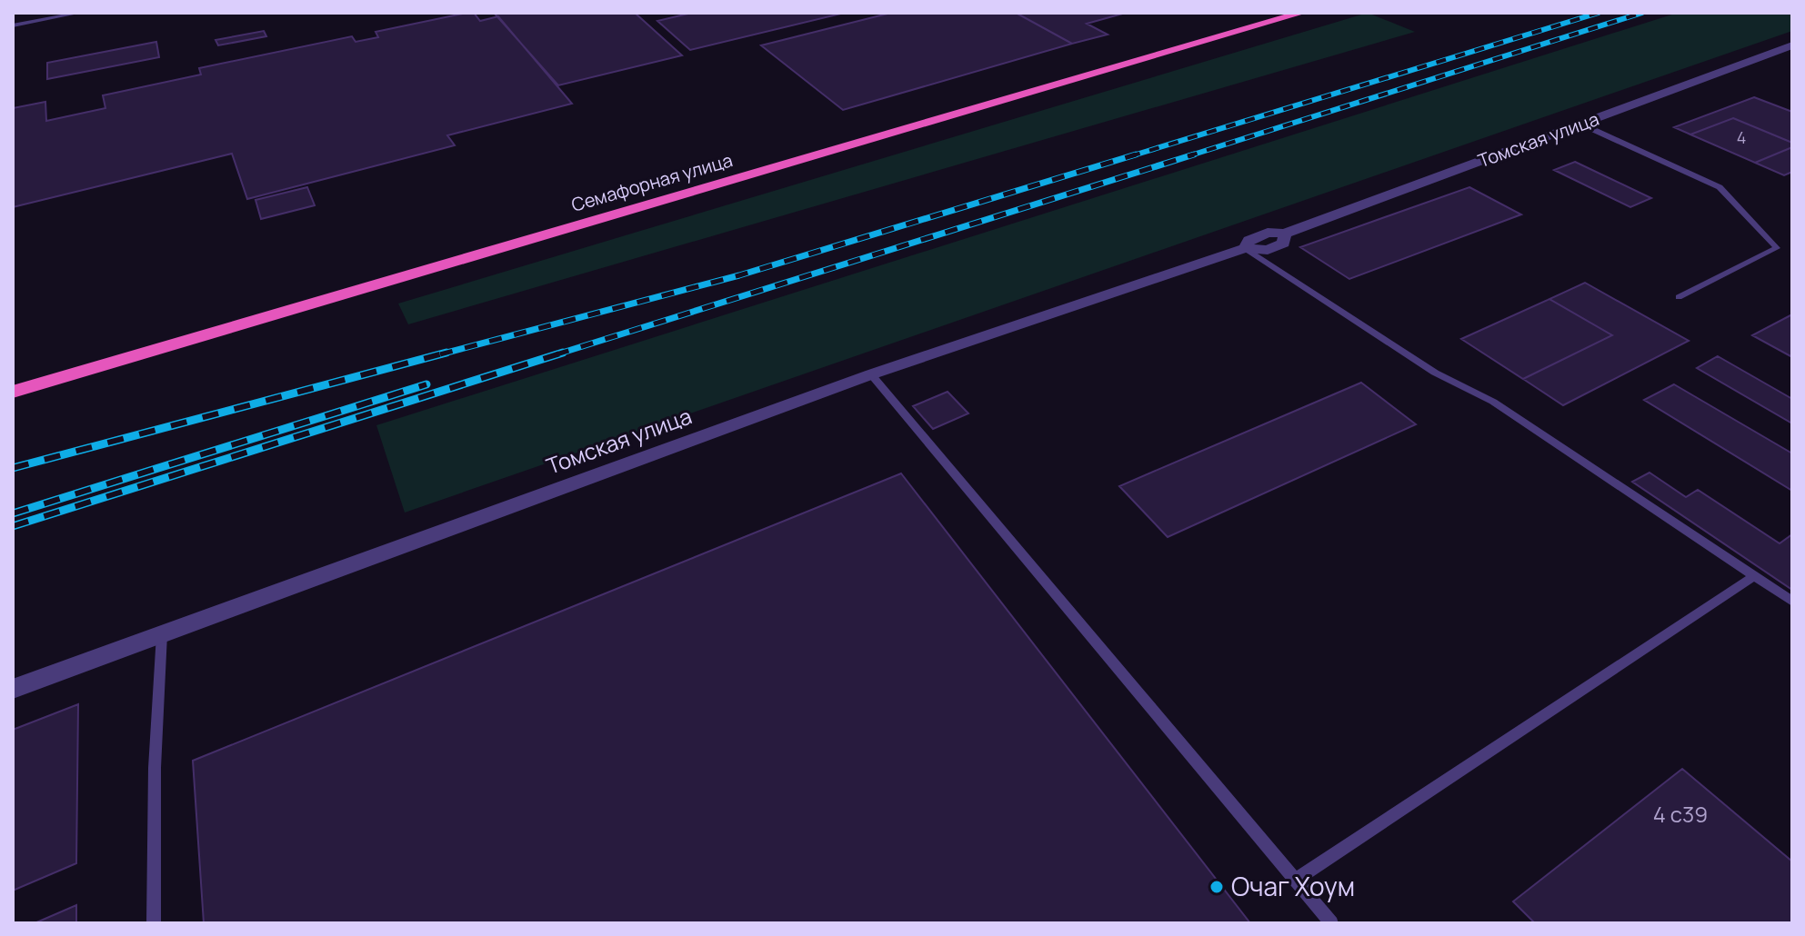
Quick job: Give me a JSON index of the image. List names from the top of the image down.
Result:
{
  "streets": {
    "highway": ["Семафорная улица"],
    "street": ["Томская улица"]
  },
  "places": ["Очаг Хоум"],
  "house_numbers": ["4", "4 с39"]
}
